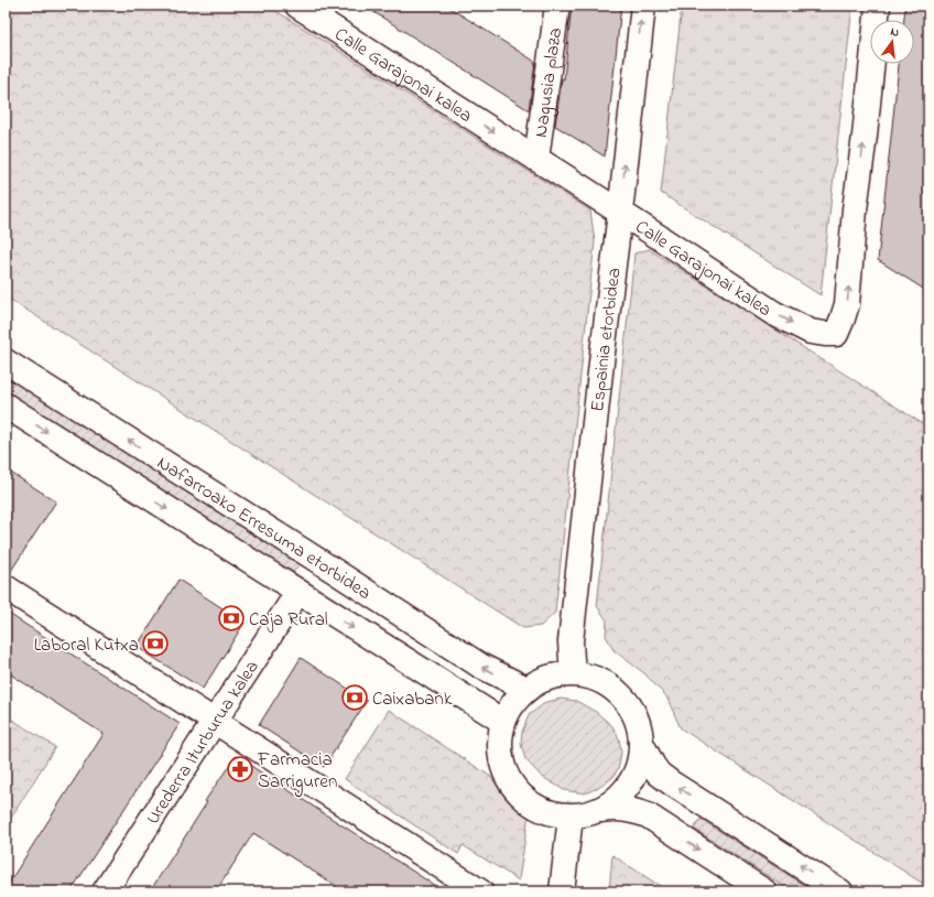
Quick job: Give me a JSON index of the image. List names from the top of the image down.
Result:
{
  "streets": {
    "street": [
      "Calle Garajonai kalea",
      "Nagusia plaza",
      "Espainia etorbidea",
      "Nafarroako Erresuma etorbidea",
      "Urederra Iturburua kalea"
    ]
  },
  "crossings": [
    ["Calle Garajonai kalea", "Nagusia plaza"],
    ["Calle Garajonai kalea", "Espainia etorbidea"],
    ["Espainia etorbidea", "Nafarroako Erresuma etorbidea"],
    ["Nafarroako Erresuma etorbidea", "Urederra Iturburua kalea"]
  ],
  "places": {
    "bank": ["Caja Rural", "Laboral Kutxa", "Caixabank"],
    "pharmacy": ["Farmacia Sarriguren"]
  },
  "north": "top"
}
